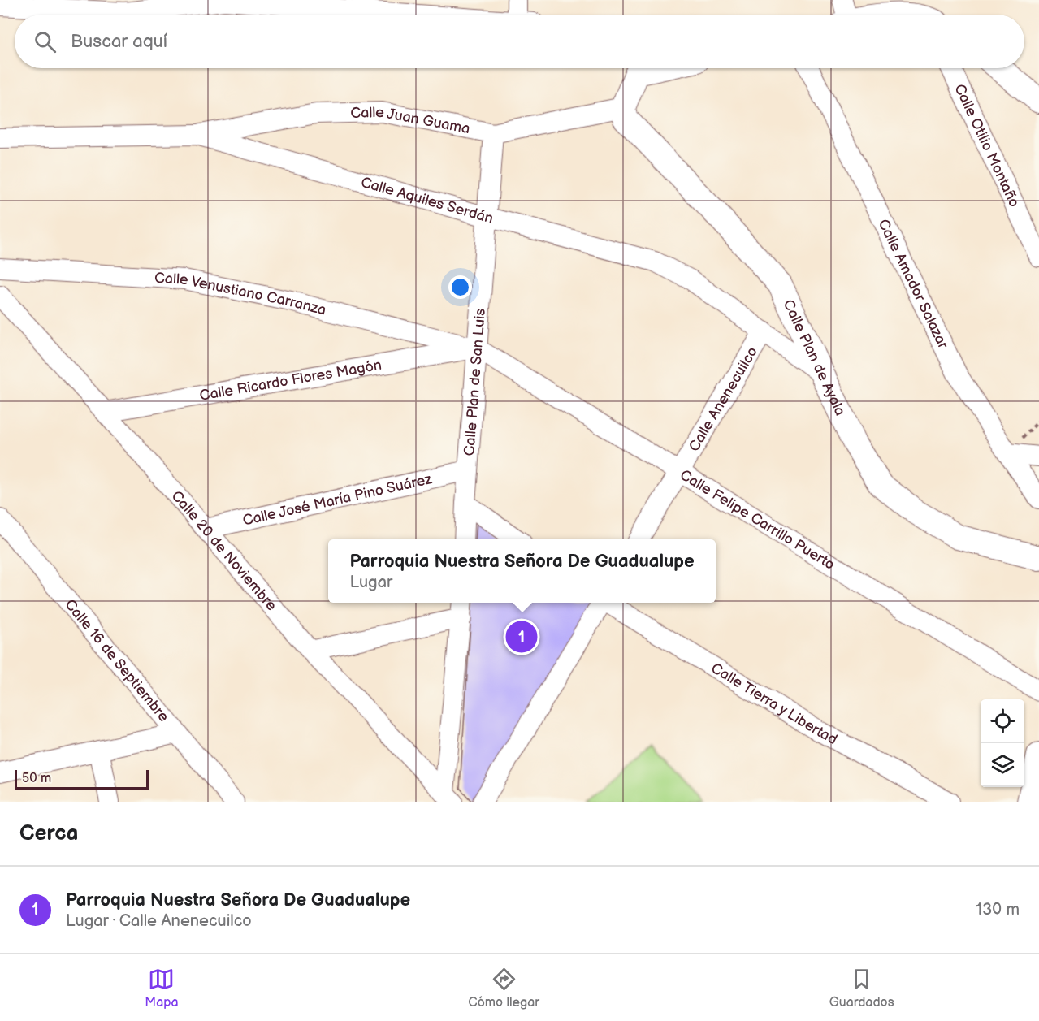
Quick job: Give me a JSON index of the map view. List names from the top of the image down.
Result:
{
  "streets": {
    "street": [
      "Calle Juan Guama",
      "Calle Otilio Montaño",
      "Calle Aquiles Serdán",
      "Calle Amador Salazar",
      "Calle Venustiano Carranza",
      "Calle Plan de Ayala",
      "Calle Ricardo Flores Magón",
      "Calle Plan de San Luis",
      "Calle Anenecuilco",
      "Calle José María Pino Suárez",
      "Calle Felipe Carrillo Puerto",
      "Calle 20 de Noviembre",
      "Calle 16 de Septiembre",
      "Calle Tierra y Libertad"
    ]
  },
  "crossings": [
    ["Calle Juan Guama", "Calle Aquiles Serdán"],
    ["Calle Juan Guama", "Calle Plan de Ayala"],
    ["Calle Juan Guama", "Calle Plan de San Luis"],
    ["Calle Aquiles Serdán", "Calle Plan de Ayala"],
    ["Calle Aquiles Serdán", "Calle Plan de San Luis"],
    ["Calle Aquiles Serdán", "Calle Anenecuilco"],
    ["Calle Venustiano Carranza", "Calle Ricardo Flores Magón"],
    ["Calle Venustiano Carranza", "Calle Plan de San Luis"],
    ["Calle Venustiano Carranza", "Calle Felipe Carrillo Puerto"],
    ["Calle Ricardo Flores Magón", "Calle Plan de San Luis"],
    ["Calle Ricardo Flores Magón", "Calle Felipe Carrillo Puerto"],
    ["Calle Ricardo Flores Magón", "Calle 20 de Noviembre"],
    ["Calle Plan de San Luis", "Calle José María Pino Suárez"],
    ["Calle Plan de San Luis", "Calle Felipe Carrillo Puerto"],
    ["Calle Anenecuilco", "Calle Felipe Carrillo Puerto"],
    ["Calle José María Pino Suárez", "Calle 20 de Noviembre"]
  ],
  "scale_bar": "50 m",
  "page": {
    "search": "Buscar aquí",
    "popup": ["Parroquia Nuestra Señora De Guadualupe", "Lugar"],
    "pins": "1",
    "scale": "50 m",
    "heading": "Cerca",
    "list": [
      {
        "mark": "1",
        "name": "Parroquia Nuestra Señora De Guadualupe",
        "note": "Lugar · Calle Anenecuilco",
        "value": "130 m"
      }
    ],
    "nav": ["Mapa", "Cómo llegar", "Guardados"]
  }
}
